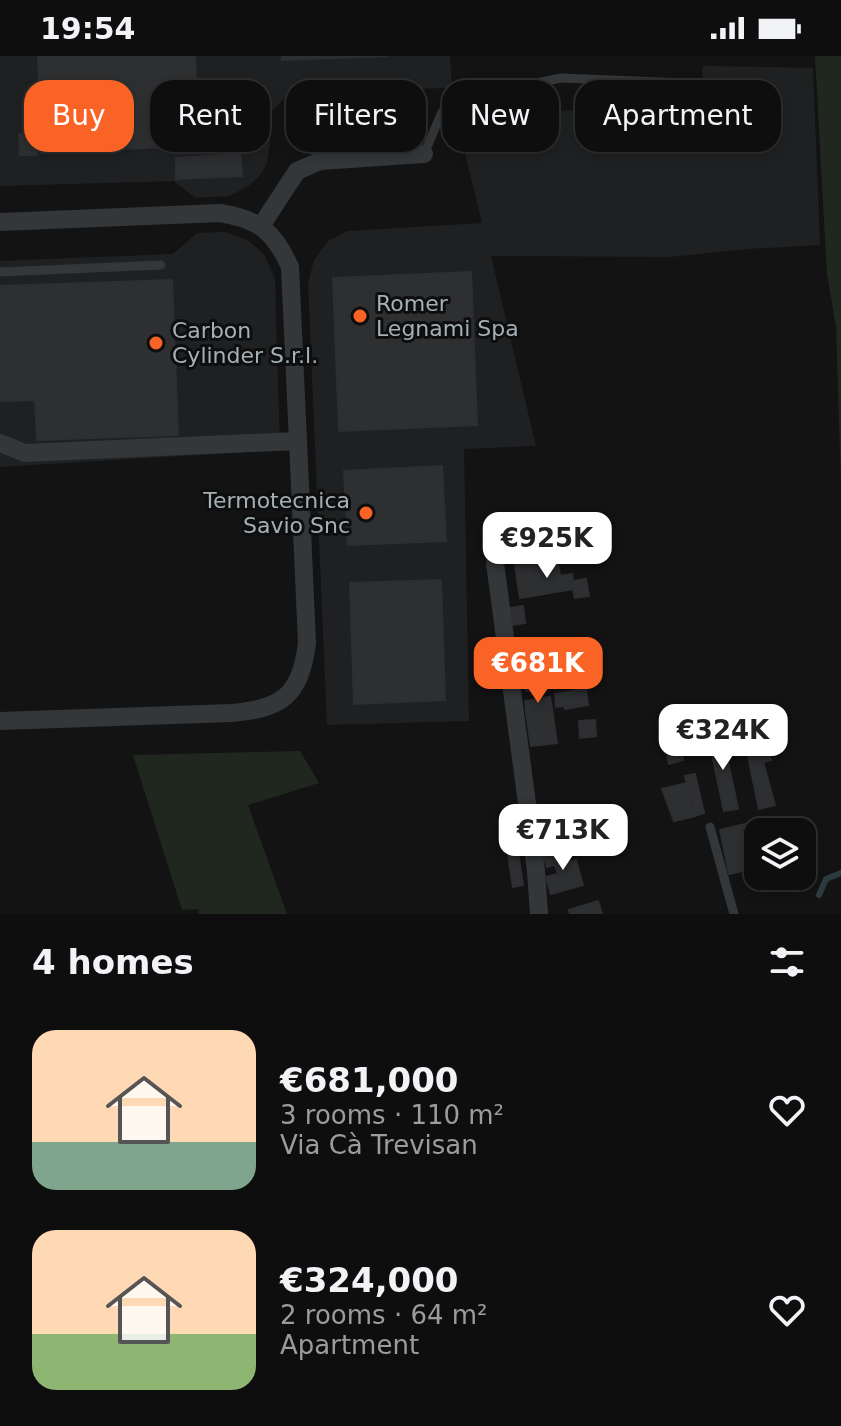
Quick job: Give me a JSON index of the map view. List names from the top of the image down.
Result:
{
  "places": ["Romer Legnami Spa", "Carbon Cylinder S.r.l.", "Termotecnica Savio Snc"],
  "page": {
    "status": "19:54",
    "chip": [
      "Buy",
      "Rent",
      "Filters",
      "New",
      "Apartment"
    ],
    "price": [
      "€925K",
      "€681K",
      "€324K",
      "€713K"
    ],
    "heading": "4 homes",
    "list": [
      {
        "name": "€681,000",
        "note": "3 rooms · 110 m² · Via Cà Trevisan"
      },
      {
        "name": "€324,000",
        "note": "2 rooms · 64 m² · Apartment"
      }
    ]
  }
}
